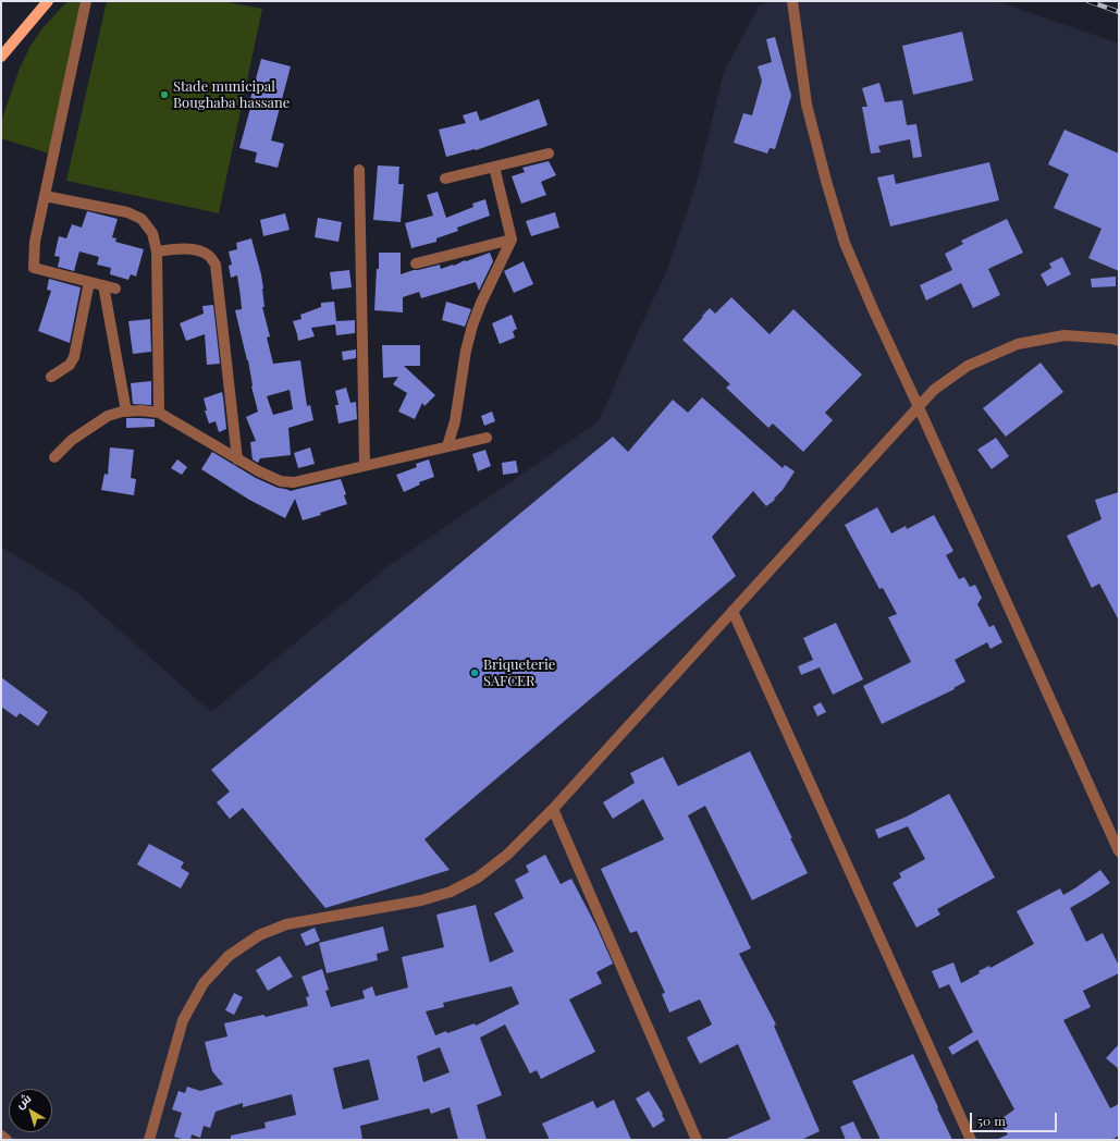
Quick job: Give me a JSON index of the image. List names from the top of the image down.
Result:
{
  "places": ["Stade municipal Boughaba hassane", "Briqueterie SAFCER"],
  "scale_bar": "50 m",
  "north": "top left"
}
